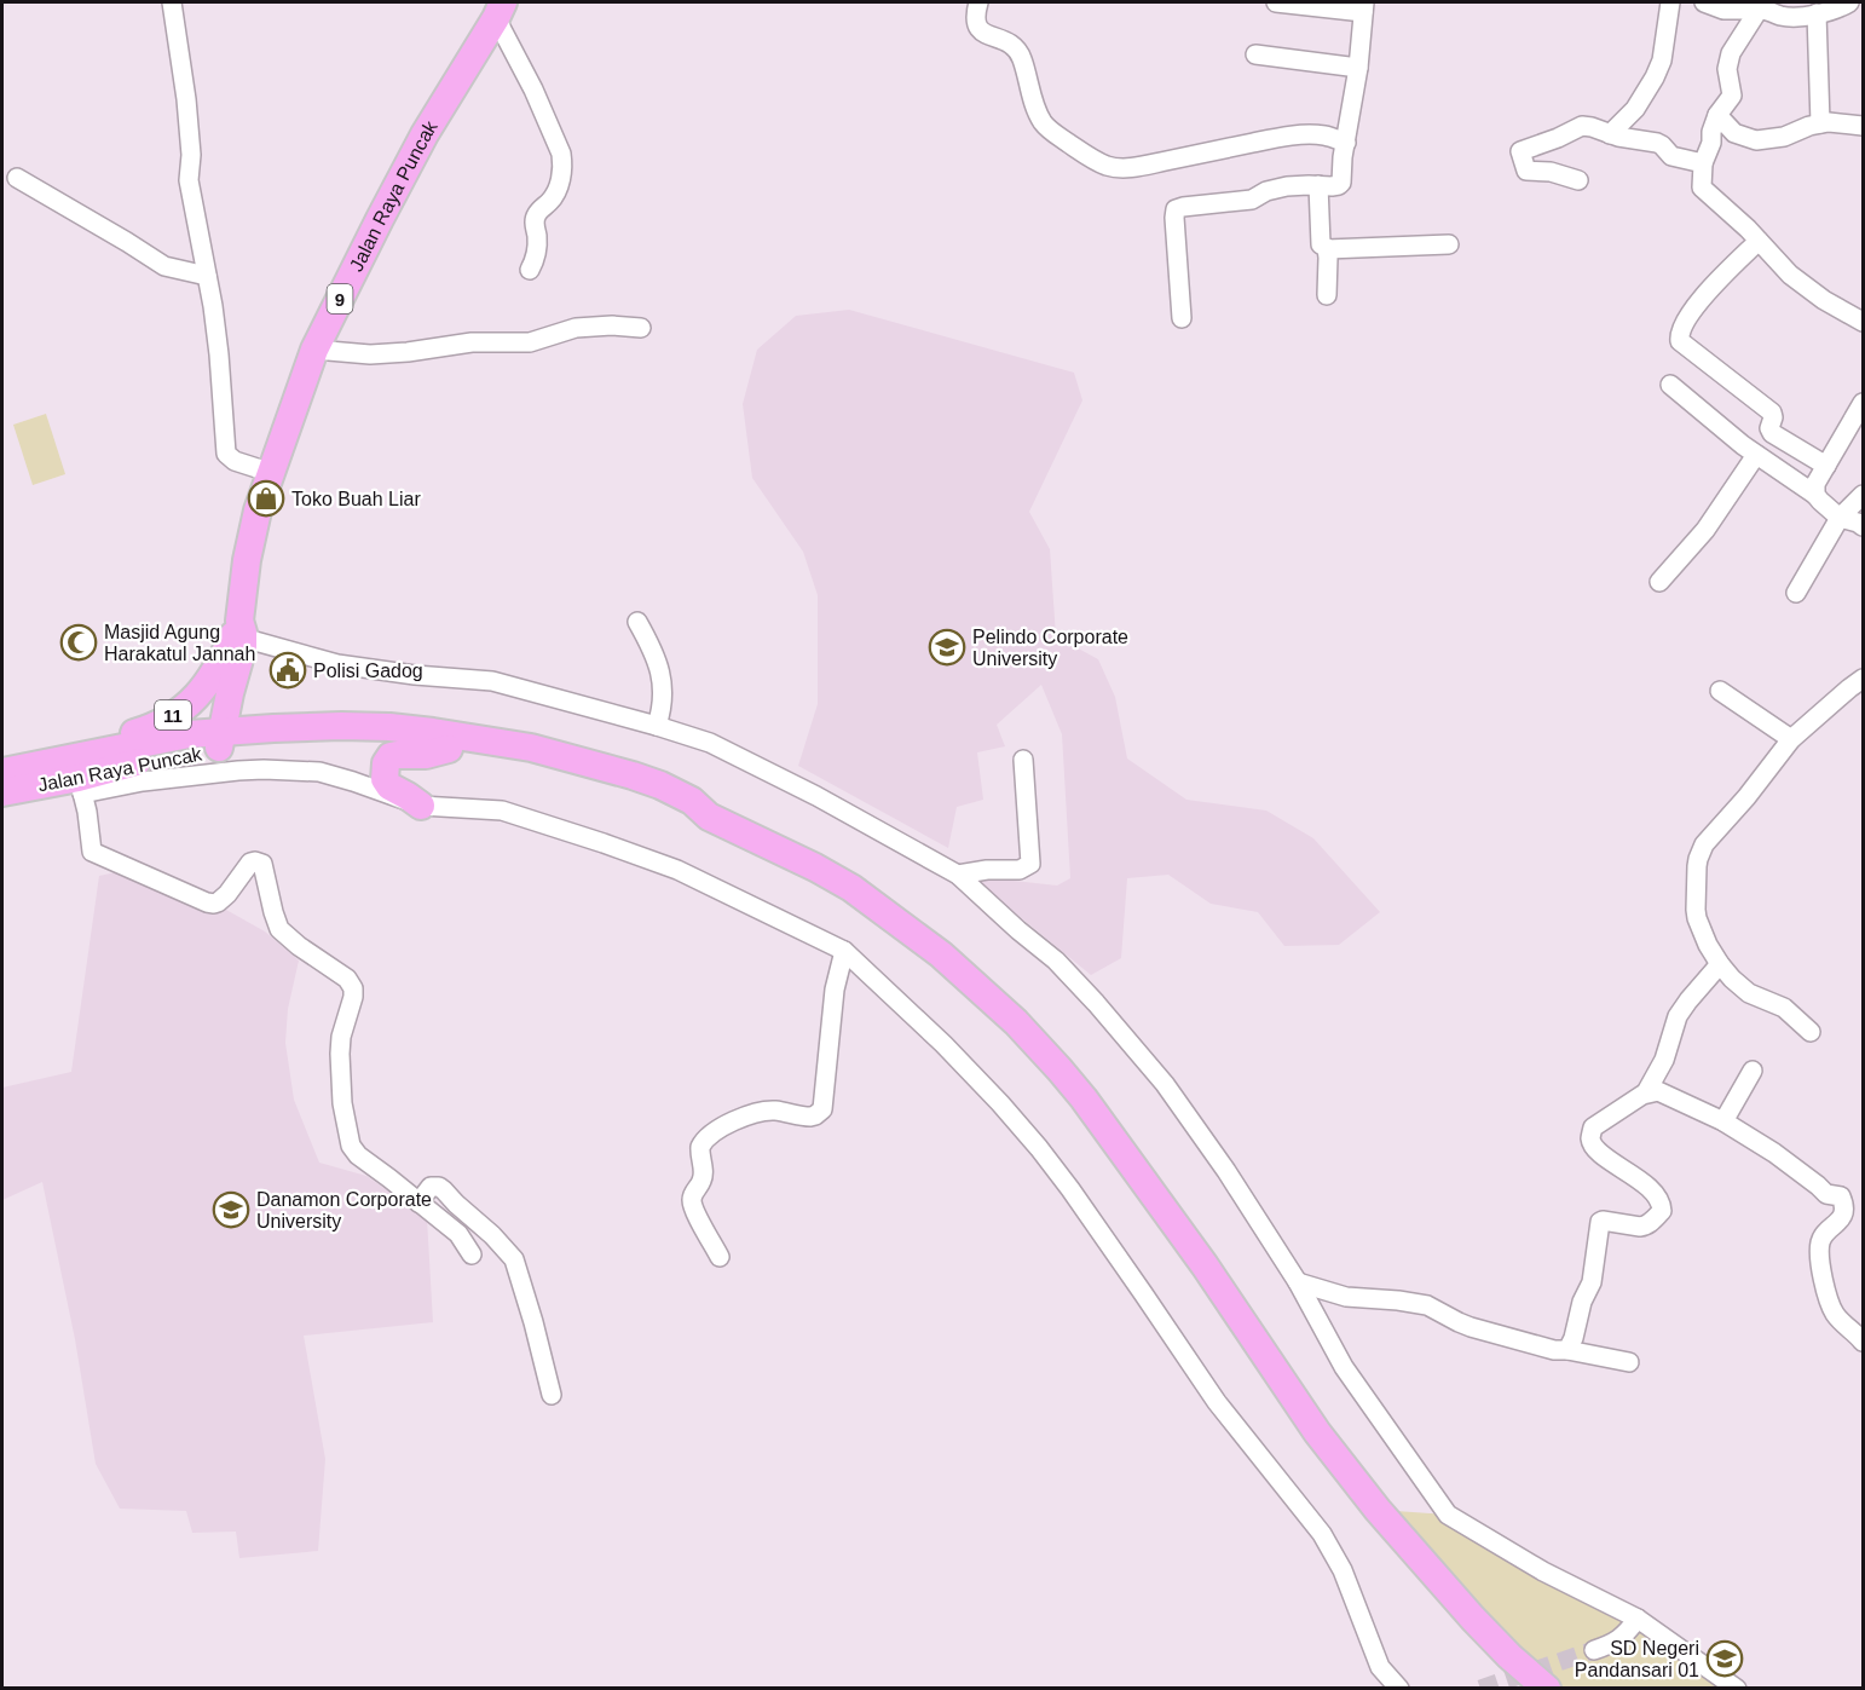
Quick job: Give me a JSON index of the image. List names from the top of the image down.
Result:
{
  "streets": {
    "highway": ["Jalan Raya Puncak", "9", "11"]
  },
  "crossings": [
    ["Jalan Raya Puncak", "11"]
  ],
  "places": {
    "shop": ["Toko Buah Liar"],
    "mosque": ["Masjid Agung Harakatul Jannah"],
    "school or university": ["Pelindo Corporate University", "Danamon Corporate University", "SD Negeri Pandansari 01"],
    "public building": ["Polisi Gadog"]
  }
}
